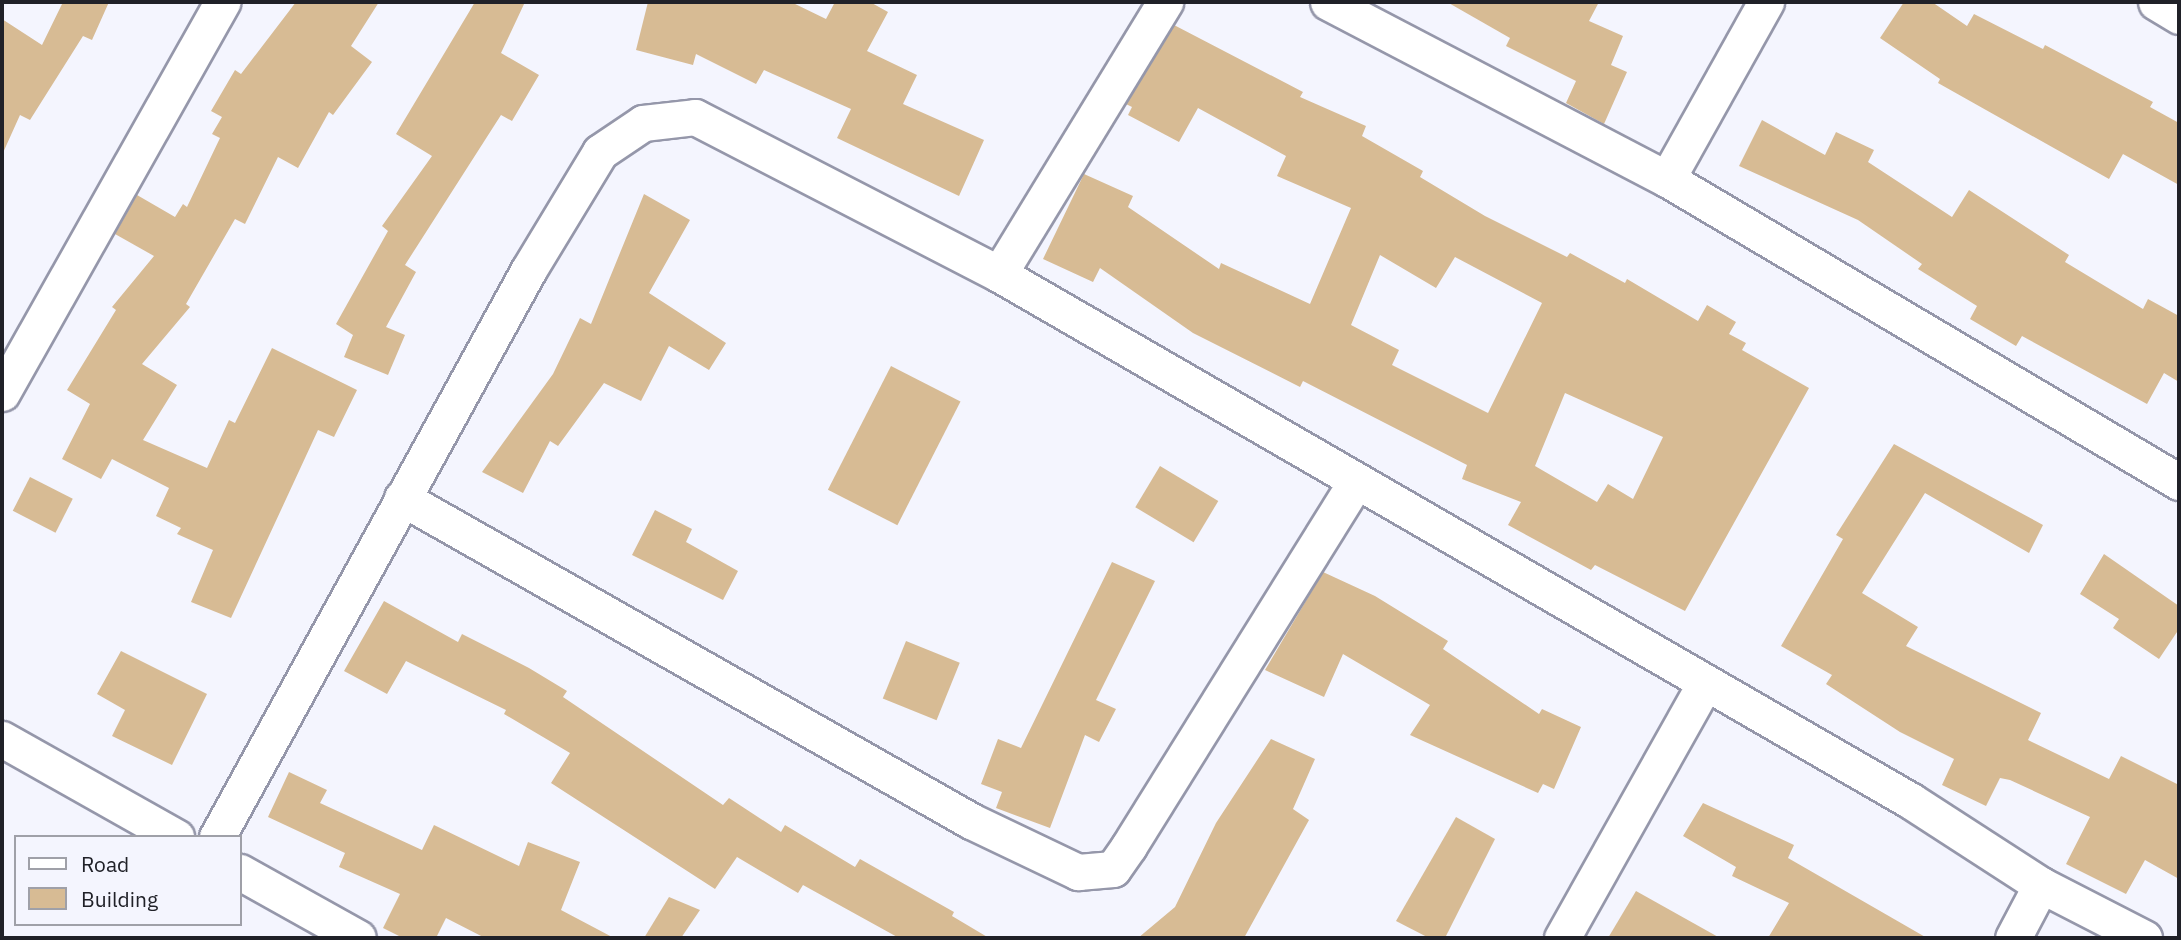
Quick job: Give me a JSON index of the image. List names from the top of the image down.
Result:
{
  "legend": ["Road", "Building"]
}
